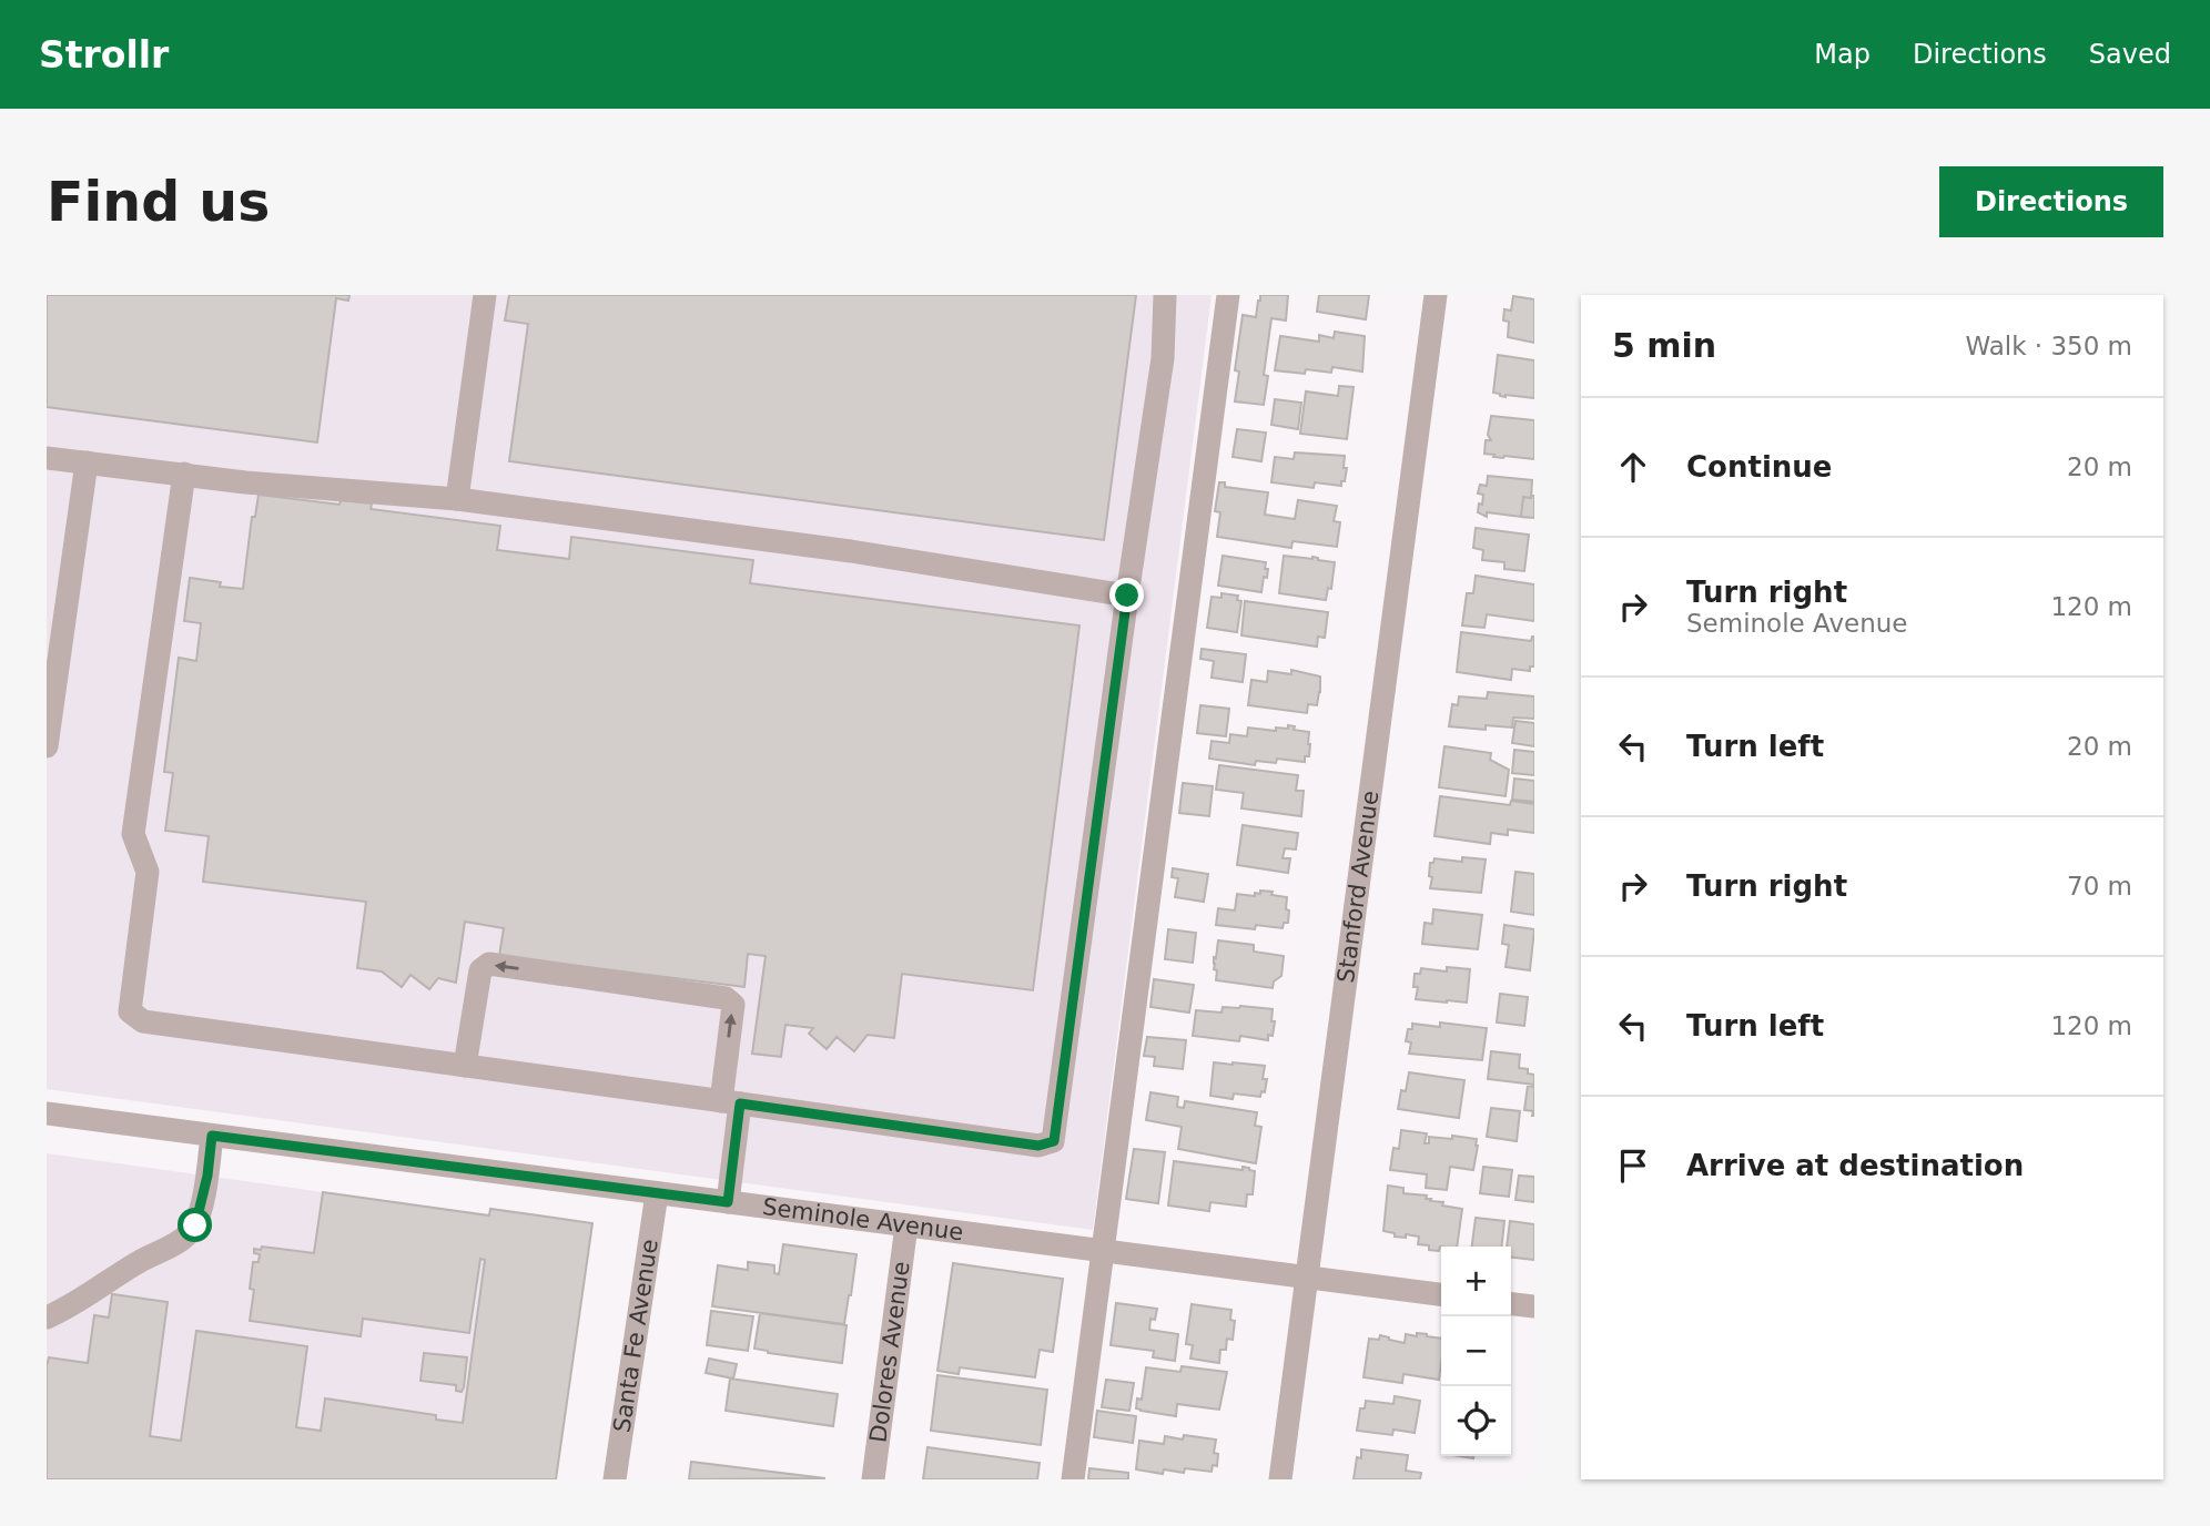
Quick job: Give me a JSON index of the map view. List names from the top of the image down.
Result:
{
  "streets": {
    "street": [
      "Stanford Avenue",
      "Seminole Avenue",
      "Santa Fe Avenue",
      "Dolores Avenue"
    ]
  },
  "crossings": [
    ["Stanford Avenue", "Seminole Avenue"],
    ["Seminole Avenue", "Santa Fe Avenue"],
    ["Seminole Avenue", "Dolores Avenue"]
  ],
  "page": {
    "header": "Strollr",
    "nav": ["Map", "Directions", "Saved"],
    "buttons": "Directions",
    "title": "Find us",
    "heading": ["5 min", "Walk · 350 m"],
    "list": [
      ["Continue", "20 m"],
      ["Turn right", "Seminole Avenue", "120 m"],
      ["Turn left", "20 m"],
      ["Turn right", "70 m"],
      ["Turn left", "120 m"],
      "Arrive at destination"
    ],
    "map_buttons": ["+", "−"]
  }
}
